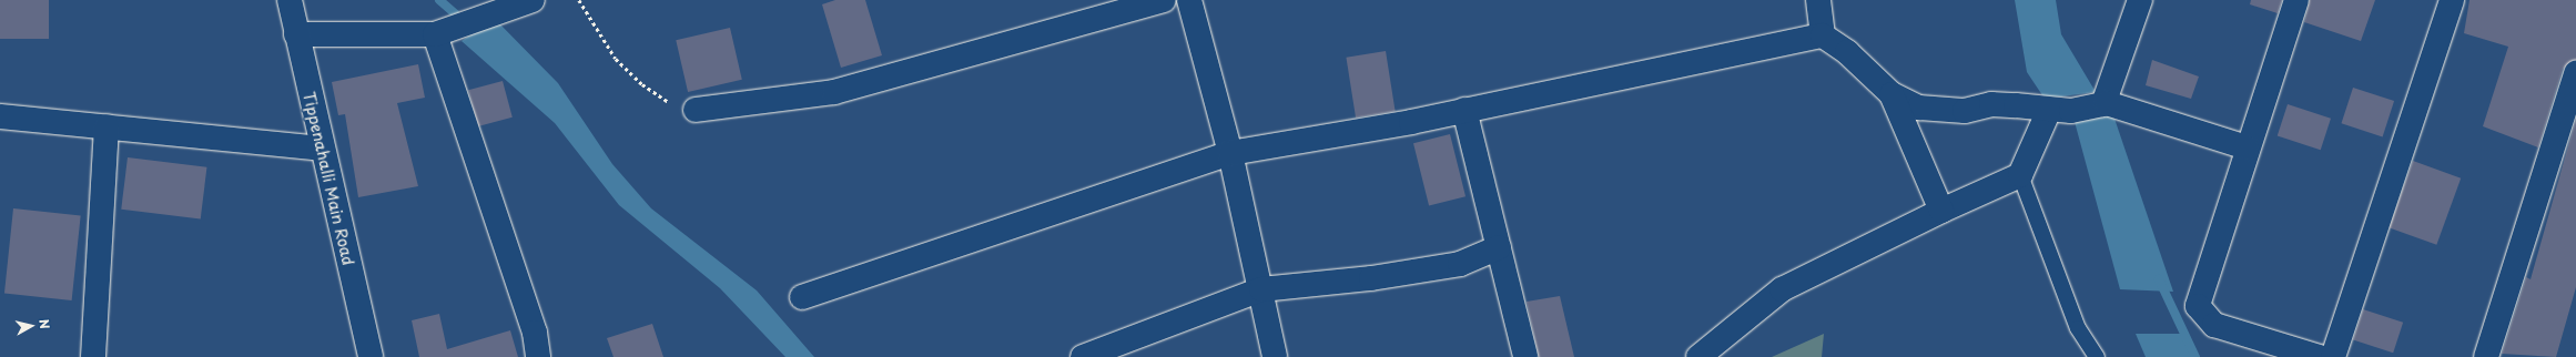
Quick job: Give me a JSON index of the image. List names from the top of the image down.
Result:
{
  "streets": {
    "street": ["Tippenahalli Main Road"]
  },
  "north": "right"
}
